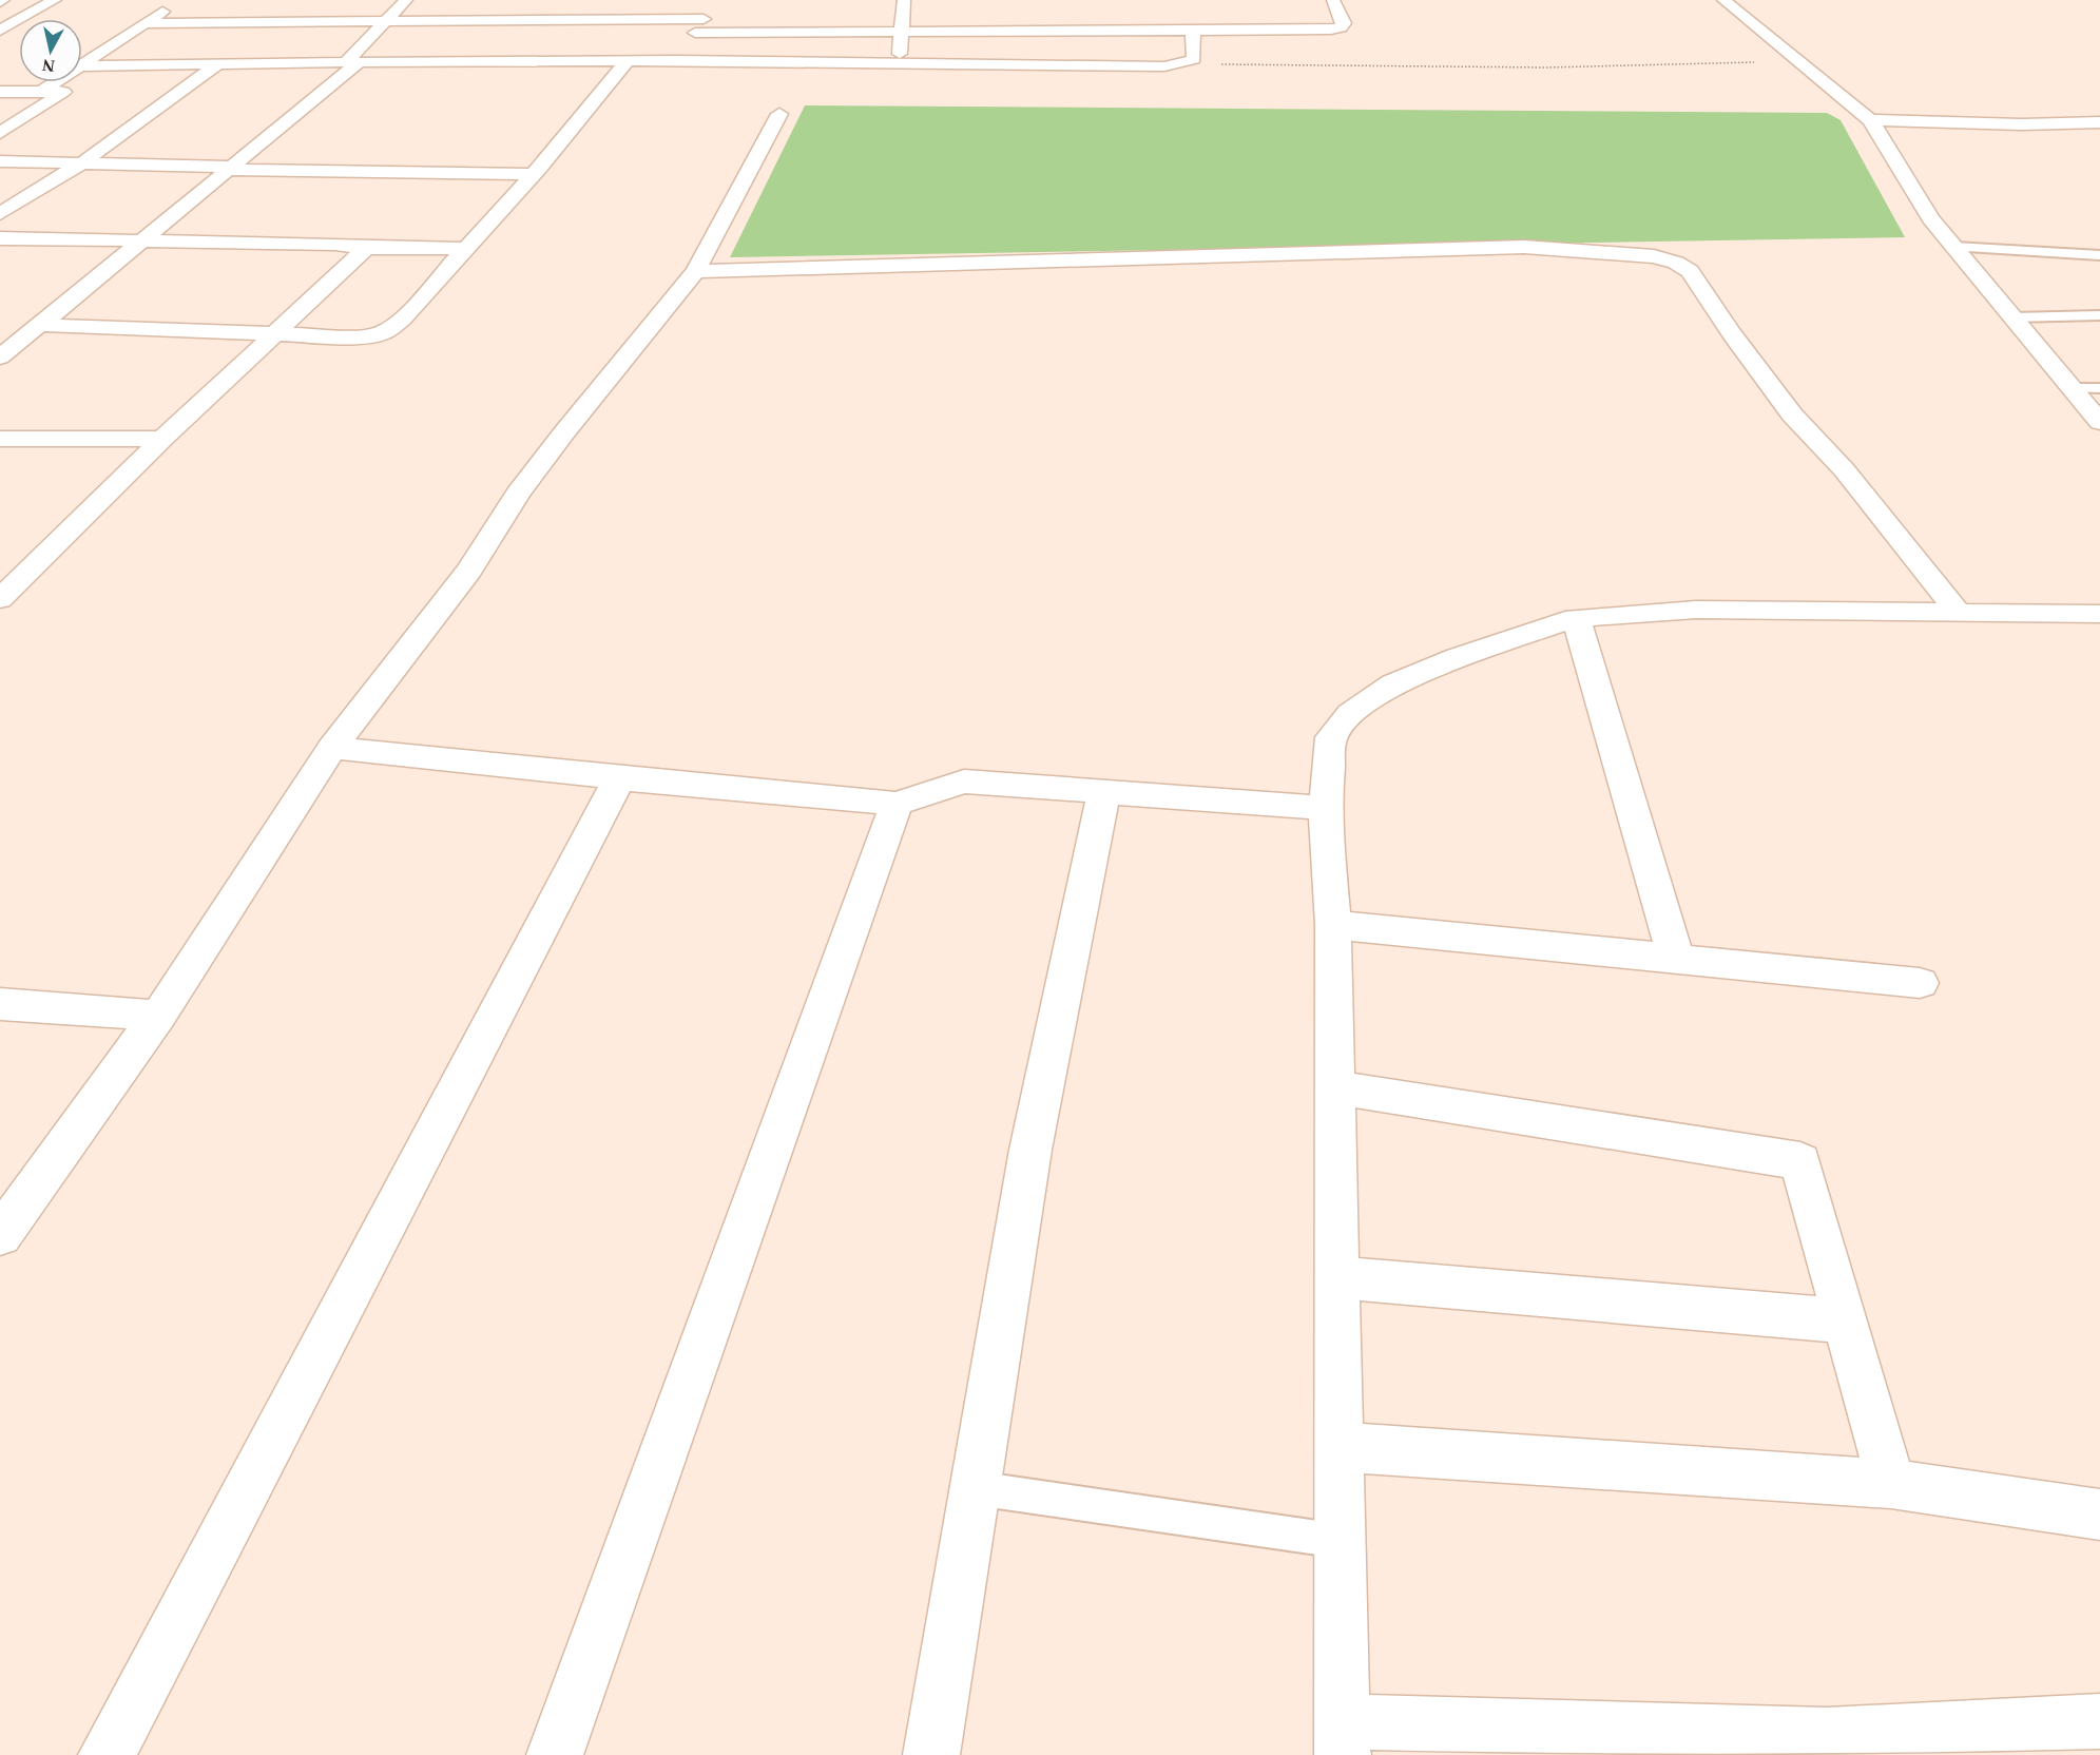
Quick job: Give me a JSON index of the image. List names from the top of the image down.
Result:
{
  "north": "bottom"
}
